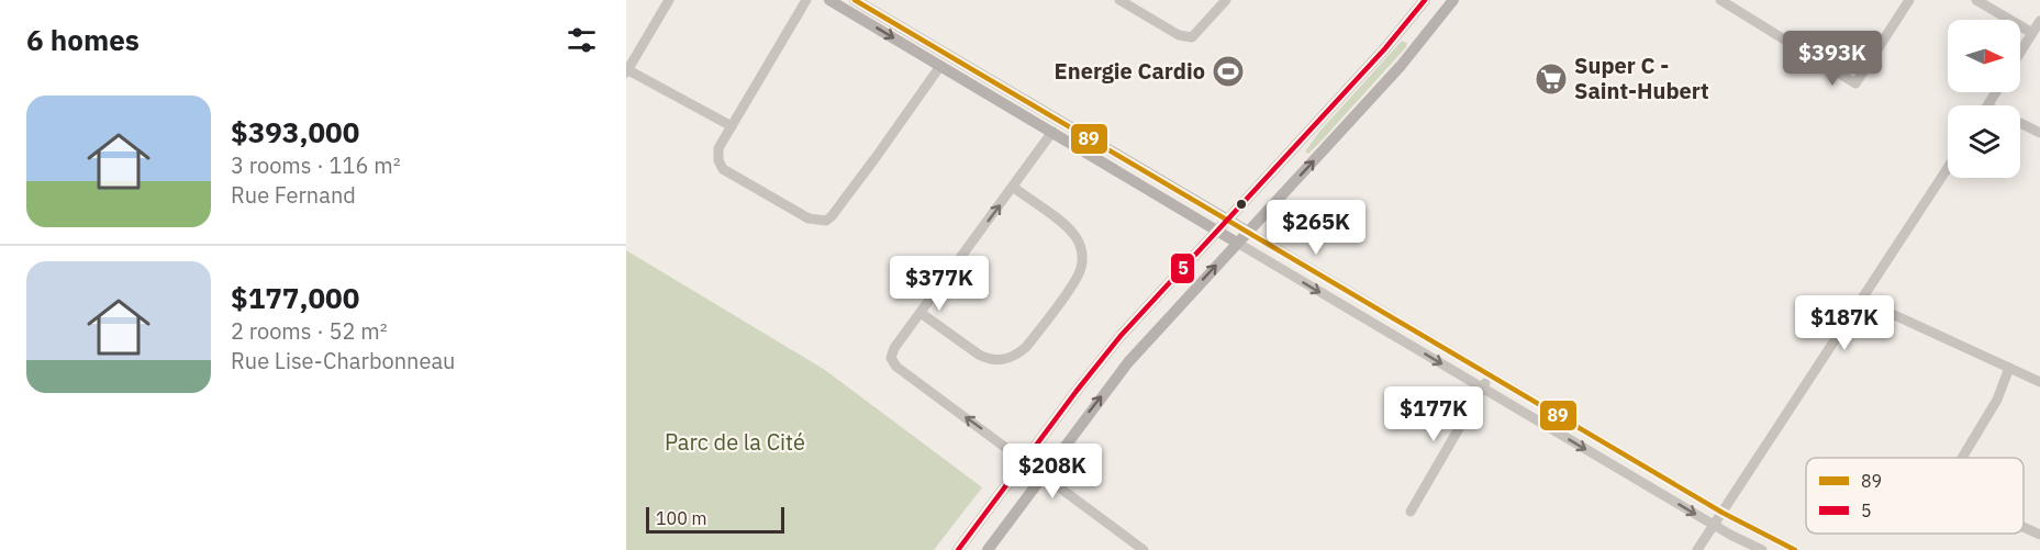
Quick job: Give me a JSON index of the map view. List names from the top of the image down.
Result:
{
  "parks": ["Parc de la Cité"],
  "places": {
    "sports": ["Energie Cardio"],
    "supermarket": ["Super C - Saint-Hubert"]
  },
  "lines": ["transit line 89", "transit line 5"],
  "legend": ["89", "5"],
  "scale_bar": "100 m",
  "north": "right",
  "page": {
    "heading": "6 homes",
    "price": [
      "$393K",
      "$265K",
      "$377K",
      "$187K",
      "$177K",
      "$208K"
    ],
    "list": [
      {
        "name": "$393,000",
        "note": "3 rooms · 116 m² · Rue Fernand"
      },
      {
        "name": "$177,000",
        "note": "2 rooms · 52 m² · Rue Lise-Charbonneau"
      }
    ],
    "scale": "100 m"
  }
}
